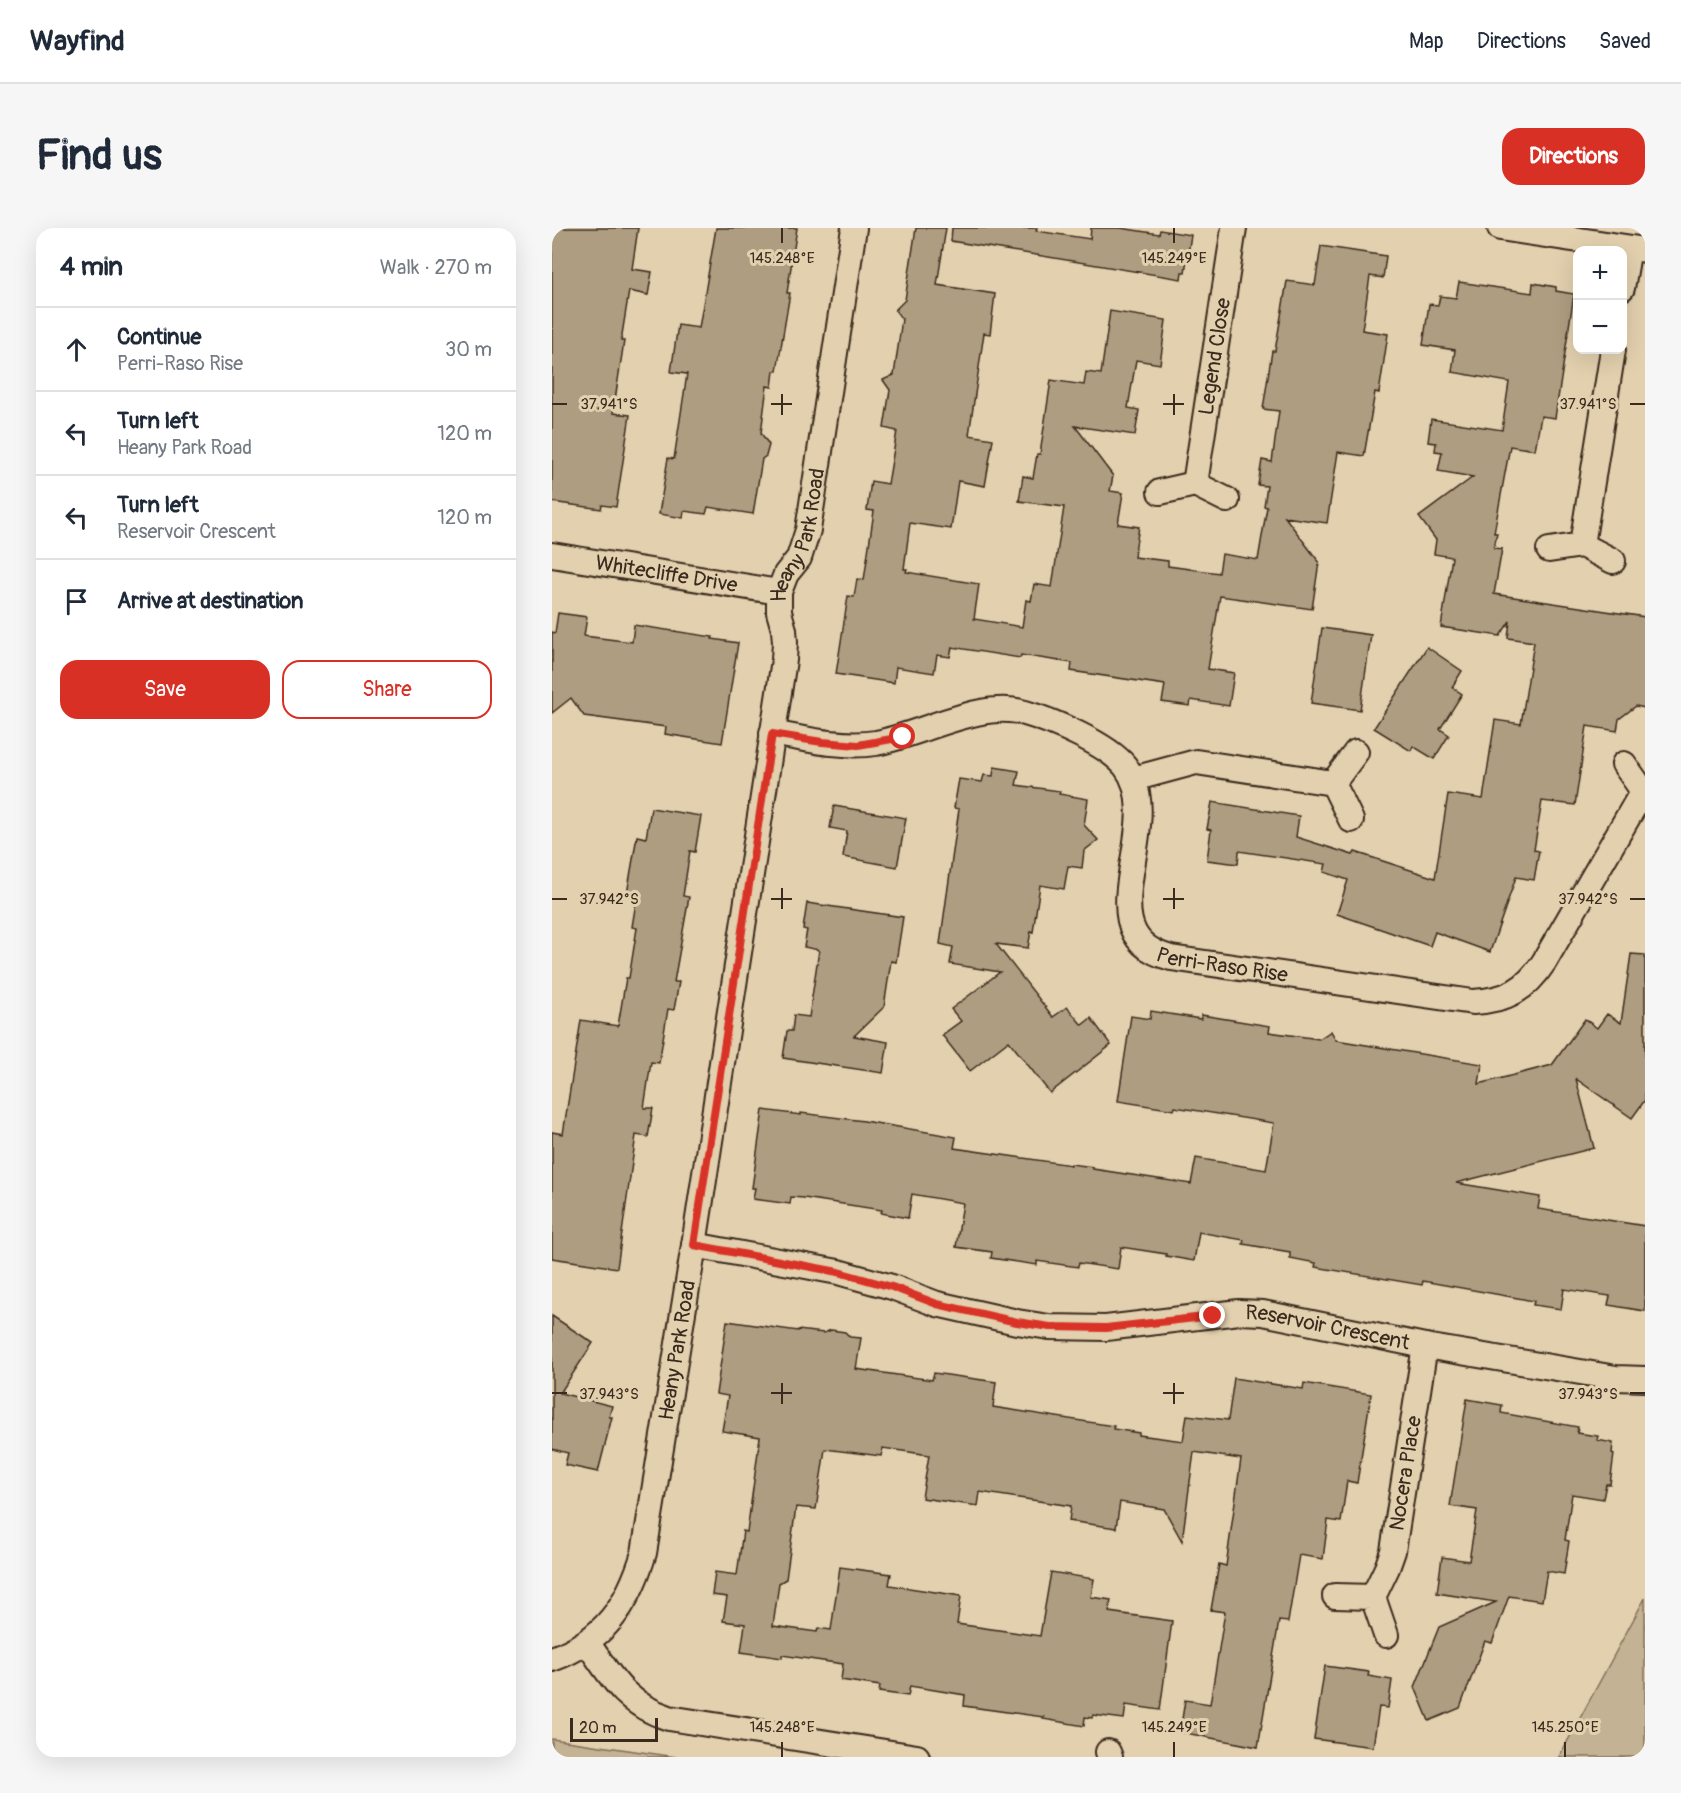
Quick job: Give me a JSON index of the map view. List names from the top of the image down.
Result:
{
  "streets": {
    "street": [
      "Legend Close",
      "Heany Park Road",
      "Whitecliffe Drive",
      "Perri-Raso Rise",
      "Reservoir Crescent",
      "Nocera Place"
    ]
  },
  "crossings": [
    ["Heany Park Road", "Whitecliffe Drive"],
    ["Heany Park Road", "Perri-Raso Rise"],
    ["Heany Park Road", "Reservoir Crescent"],
    ["Reservoir Crescent", "Nocera Place"]
  ],
  "scale_bar": "20 m",
  "page": {
    "header": "Wayfind",
    "nav": ["Map", "Directions", "Saved"],
    "buttons": [
      "Directions",
      ["Save", "Share"]
    ],
    "title": "Find us",
    "heading": ["4 min", "Walk · 270 m"],
    "map_buttons": ["+", "−"],
    "list": [
      ["Continue", "Perri-Raso Rise", "30 m"],
      ["Turn left", "Heany Park Road", "120 m"],
      ["Turn left", "Reservoir Crescent", "120 m"],
      "Arrive at destination"
    ],
    "scale": "20 m"
  },
  "coordinates": [
    "145.248°E",
    "145.249°E",
    "37.941°S",
    "37.942°S",
    "37.943°S",
    "145.250°E"
  ]
}
